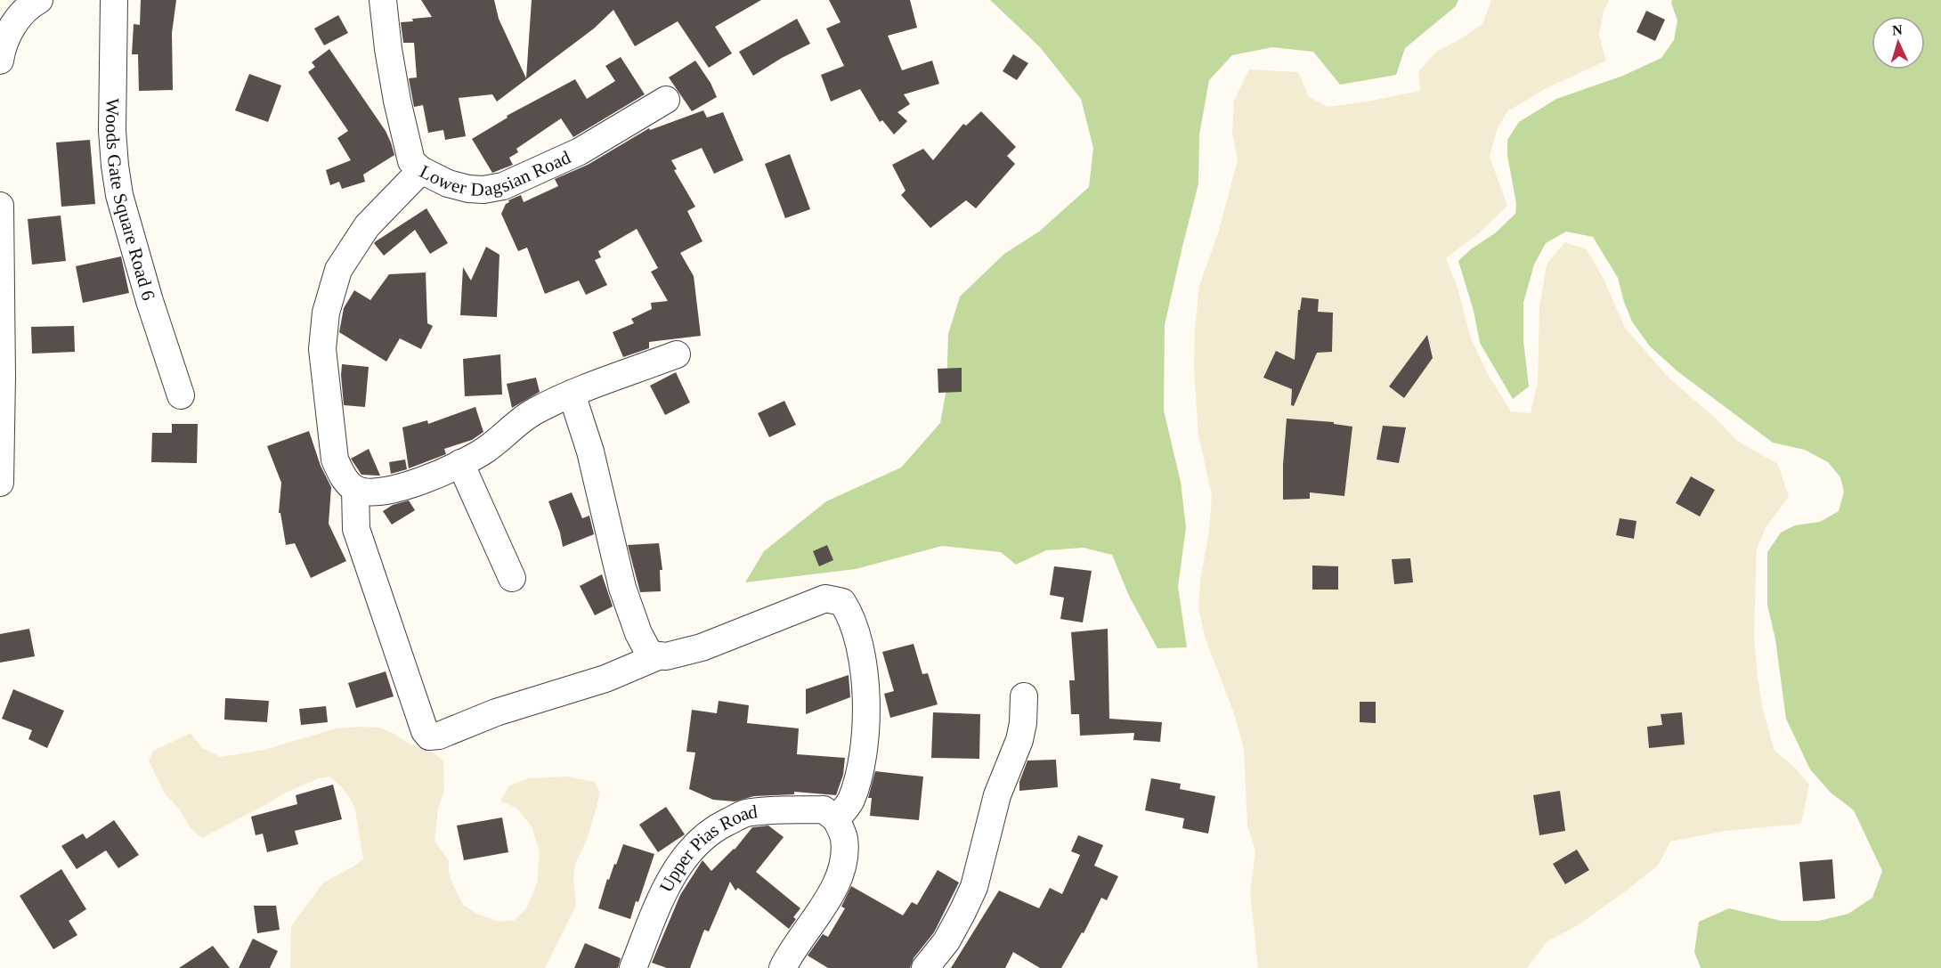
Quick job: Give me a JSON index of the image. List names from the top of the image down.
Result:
{
  "streets": {
    "street": ["Lower Dagsian Road", "Woods Gate Square Road 6", "Upper Pias Road"]
  },
  "north": "top"
}
